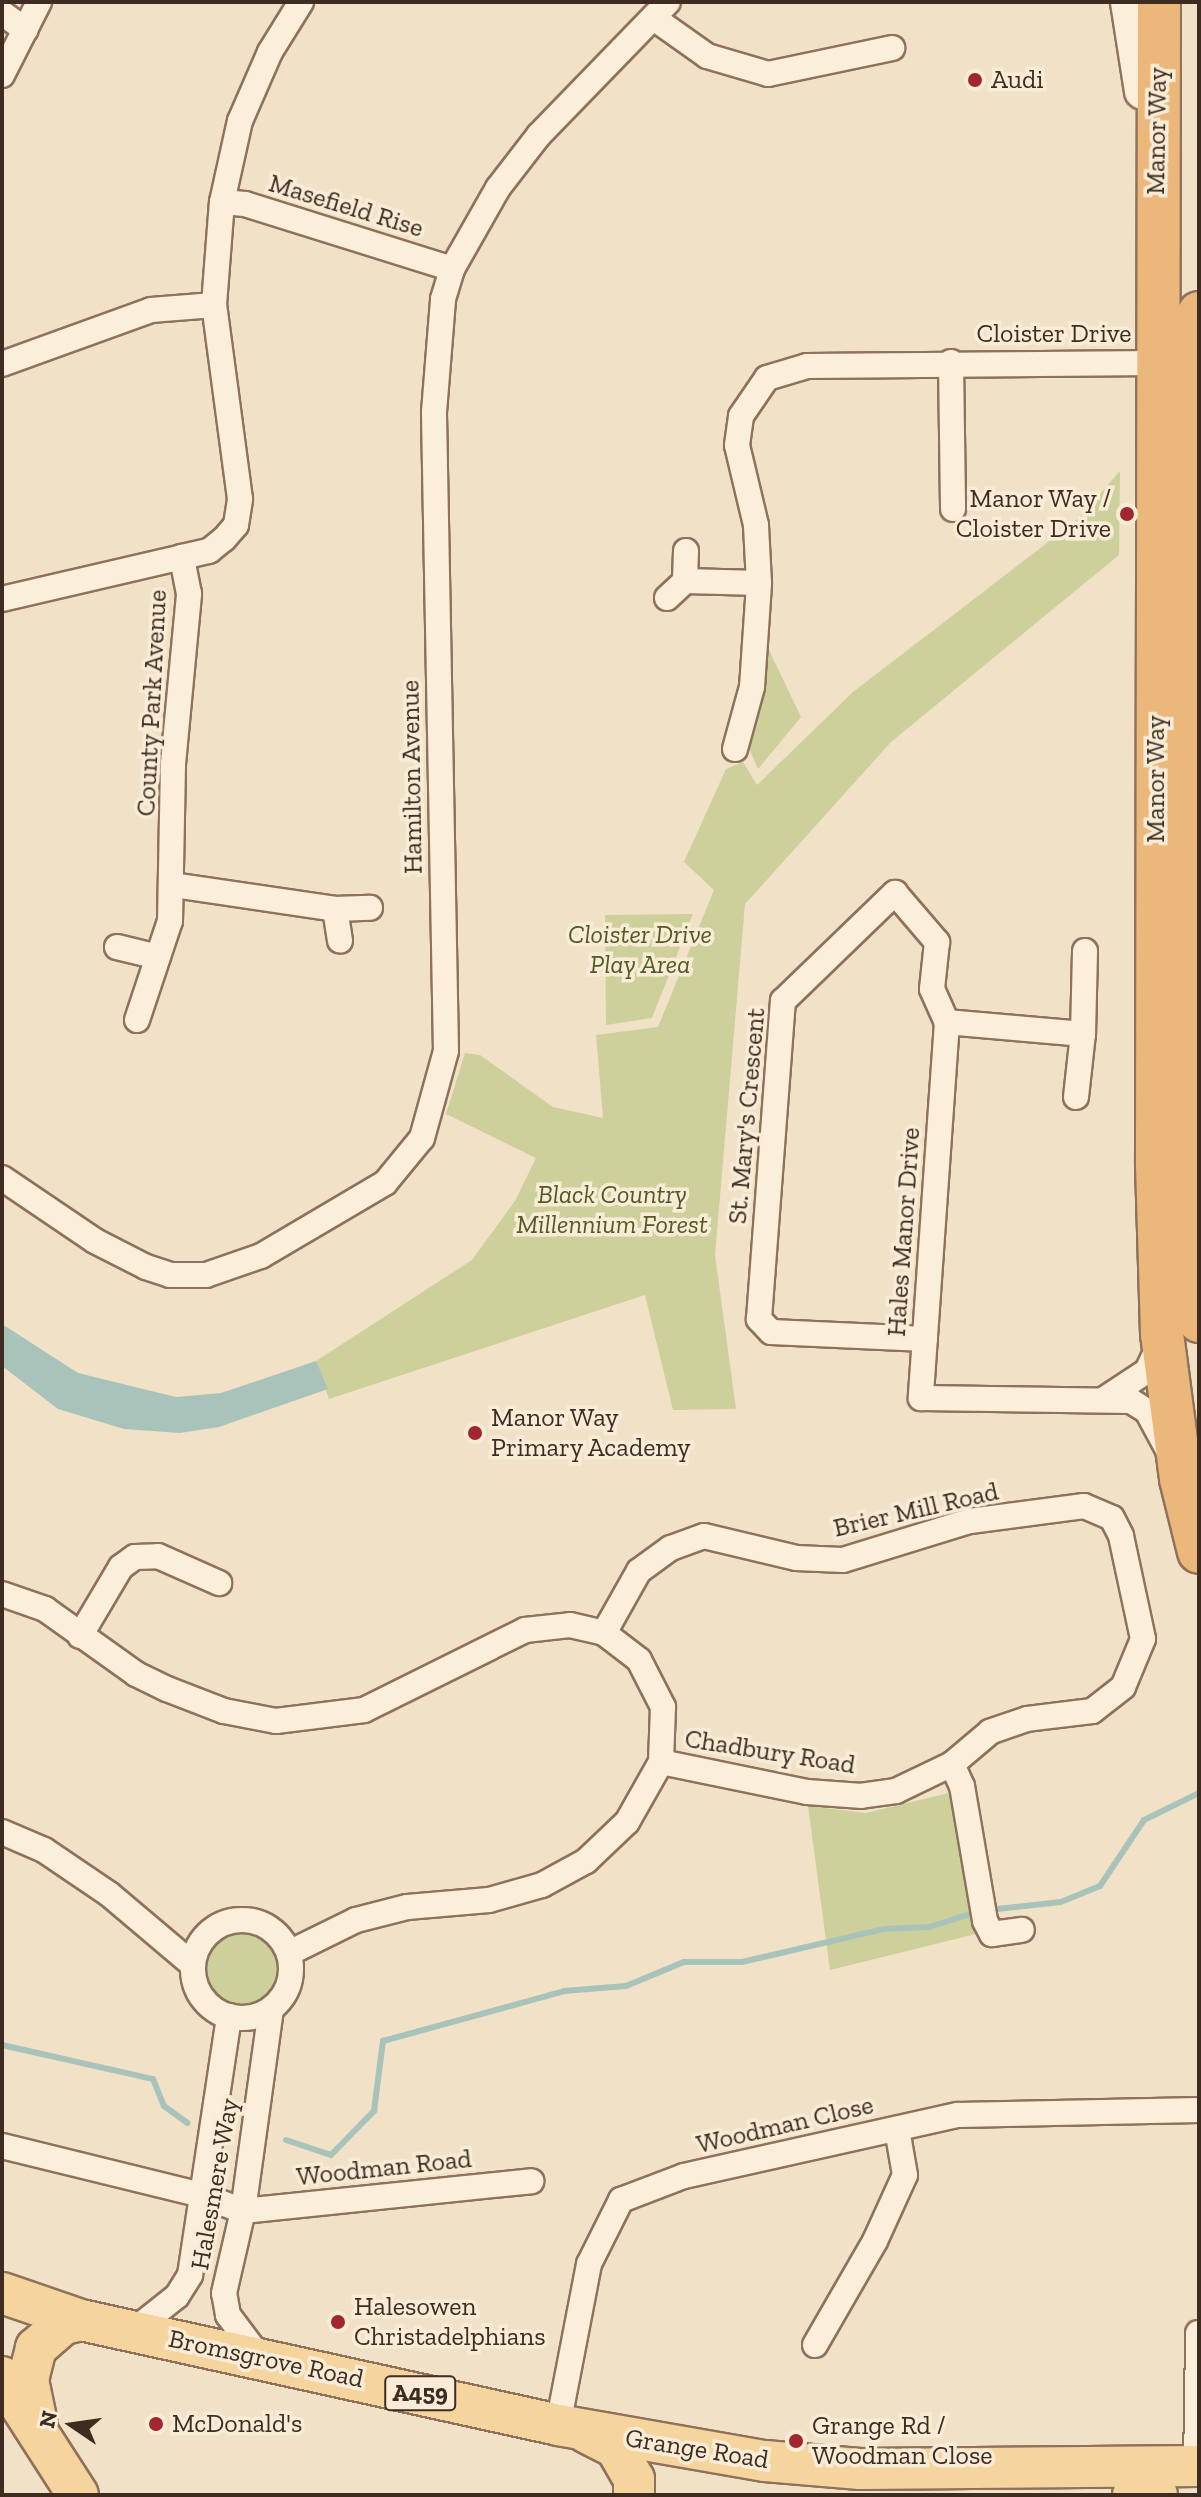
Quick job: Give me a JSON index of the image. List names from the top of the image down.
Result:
{
  "streets": {
    "highway": ["Manor Way"],
    "main road": ["Bromsgrove Road", "A459", "Grange Road"],
    "street": [
      "Masefield Rise",
      "Cloister Drive",
      "County Park Avenue",
      "Hamilton Avenue",
      "St. Mary's Crescent",
      "Hales Manor Drive",
      "Brier Mill Road",
      "Chadbury Road",
      "Woodman Close",
      "Woodman Road",
      "Halesmere Way"
    ]
  },
  "crossings": [
    ["Manor Way", "Cloister Drive"],
    ["Manor Way", "Hales Manor Drive"],
    ["Masefield Rise", "County Park Avenue"],
    ["Masefield Rise", "Hamilton Avenue"],
    ["St. Mary's Crescent", "Hales Manor Drive"],
    ["Brier Mill Road", "Chadbury Road"],
    ["Woodman Close", "Bromsgrove Road"],
    ["Woodman Close", "Grange Road"],
    ["Woodman Road", "Halesmere Way"],
    ["Halesmere Way", "Bromsgrove Road"],
    ["Bromsgrove Road", "Grange Road"]
  ],
  "parks": ["Cloister Drive Play Area", "Black Country Millennium Forest"],
  "places": [
    "Audi",
    "Manor Way / Cloister Drive",
    "Manor Way Primary Academy",
    "Halesowen Christadelphians",
    "McDonald's",
    "Grange Rd / Woodman Close"
  ],
  "north": "left"
}
